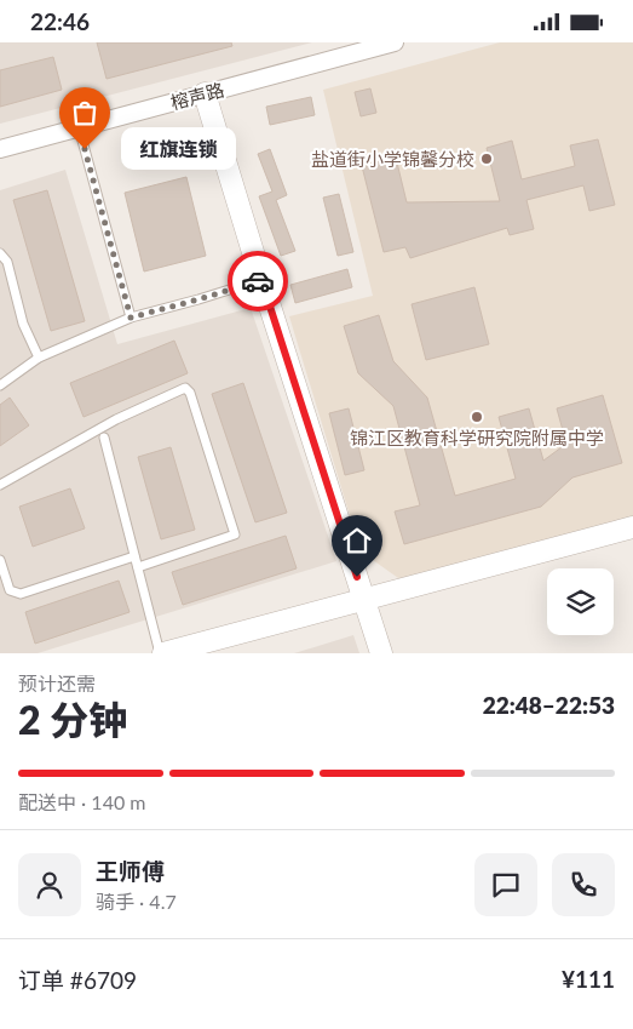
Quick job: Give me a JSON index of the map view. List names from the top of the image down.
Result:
{
  "streets": {
    "street": ["榕声路"]
  },
  "places": ["红旗连锁", "盐道街小学锦馨分校", "锦江区教育科学研究院附属中学"],
  "page": {
    "status": "22:46",
    "bubble": "红旗连锁",
    "heading": ["2 分钟", "预计还需", "22:48–22:53"],
    "panel": [
      "王师傅",
      "骑手 · 4.7",
      "订单 #6709",
      "¥111"
    ],
    "bar": "配送中 · 140 m"
  }
}
